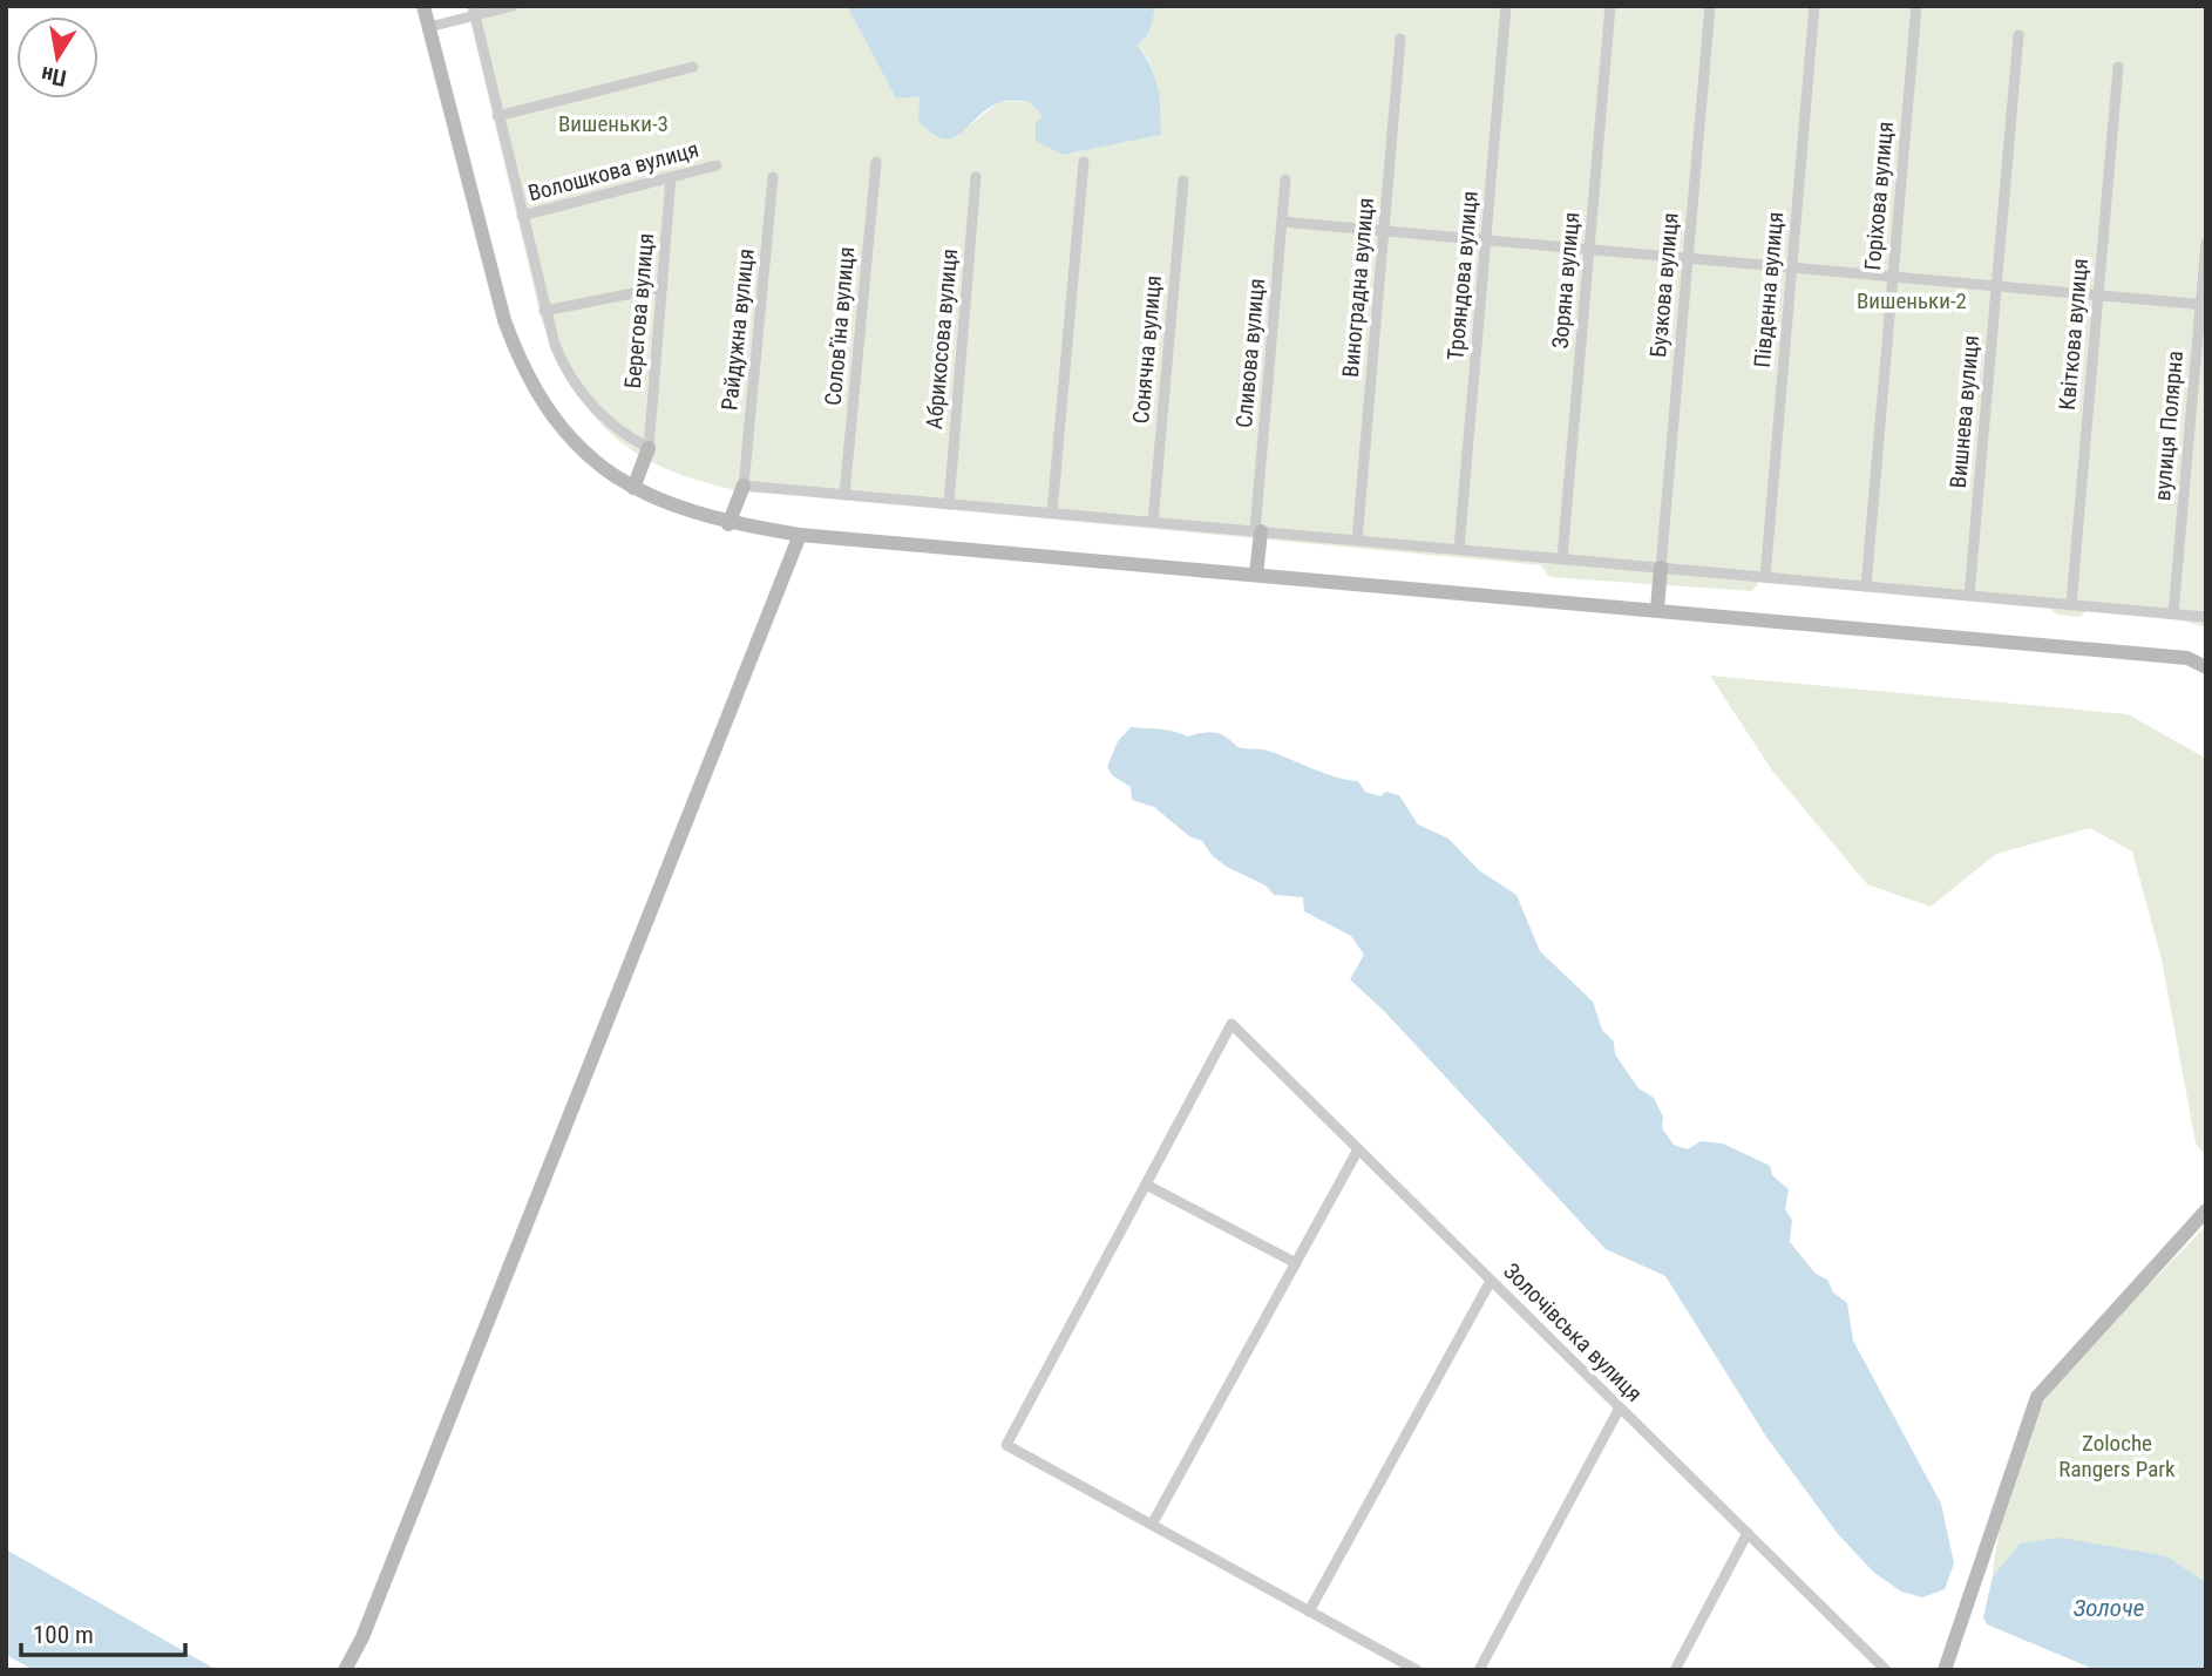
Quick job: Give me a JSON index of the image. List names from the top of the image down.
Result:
{
  "streets": {
    "street": [
      "Волошкова вулиця",
      "Горіхова вулиця",
      "Трояндова вулиця",
      "Зоряна вулиця",
      "Бузкова вулиця",
      "Виноградна вулиця",
      "Південна вулиця",
      "Берегова вулиця",
      "Соловʼїна вулиця",
      "Райдужна вулиця",
      "Квіткова вулиця",
      "Абрикосова вулиця",
      "Сонячна вулиця",
      "Сливова вулиця",
      "Вишнева вулиця",
      "вулиця Полярна",
      "Золочівська вулиця"
    ]
  },
  "crossings": [
    ["Волошкова вулиця", "Берегова вулиця"]
  ],
  "water": ["Золоче"],
  "parks": ["Вишеньки-3", "Вишеньки-2", "Zoloche Rangers Park"],
  "scale_bar": "100 m",
  "north": "bottom"
}
